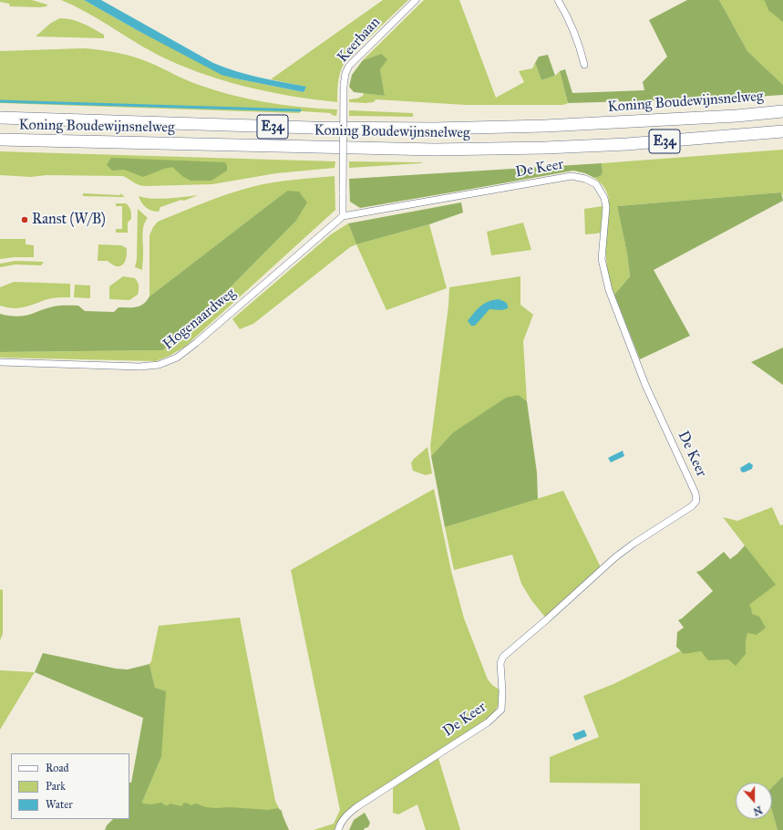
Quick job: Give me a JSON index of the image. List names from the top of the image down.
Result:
{
  "streets": {
    "highway": ["Koning Boudewijnsnelweg", "E34"],
    "street": ["Keerbaan", "De Keer", "Hogenaardweg"]
  },
  "crossings": [
    ["Keerbaan", "De Keer"],
    ["Keerbaan", "Hogenaardweg"],
    ["De Keer", "Hogenaardweg"]
  ],
  "places": ["Ranst (W/B)"],
  "legend": ["Road", "Park", "Water"],
  "north": "bottom"
}
